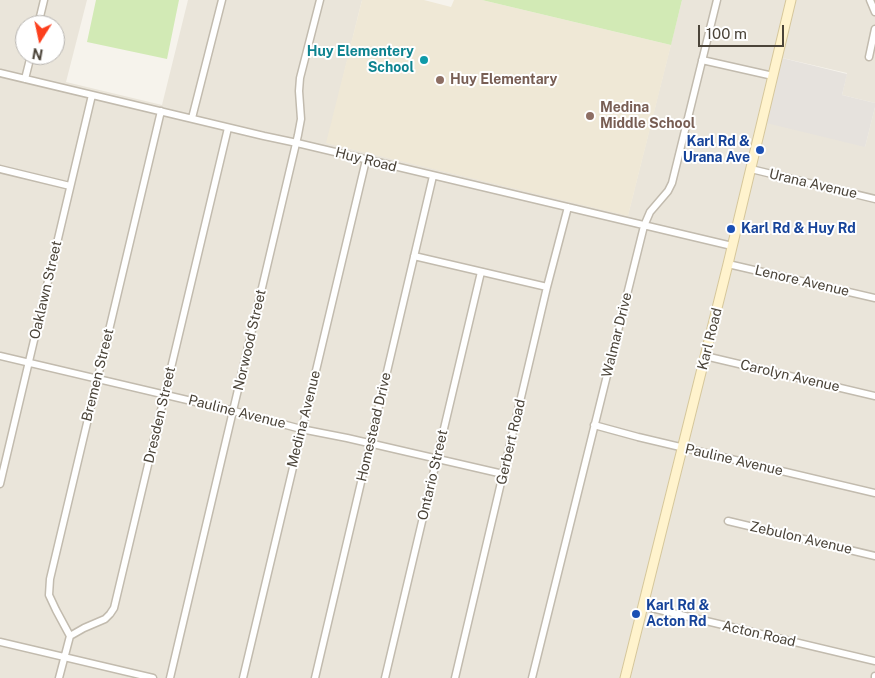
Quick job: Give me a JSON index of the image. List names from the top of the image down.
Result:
{
  "streets": {
    "main road": ["Karl Road"],
    "street": [
      "Huy Road",
      "Urana Avenue",
      "Lenore Avenue",
      "Oaklawn Street",
      "Walmar Drive",
      "Norwood Street",
      "Bremen Street",
      "Carolyn Avenue",
      "Pauline Avenue",
      "Dresden Street",
      "Medina Avenue",
      "Homestead Drive",
      "Gerbert Road",
      "Ontario Street",
      "Zebulon Avenue",
      "Acton Road"
    ]
  },
  "crossings": [
    ["Huy Road", "Oaklawn Street"],
    ["Huy Road", "Walmar Drive"],
    ["Huy Road", "Karl Road"],
    ["Huy Road", "Norwood Street"],
    ["Huy Road", "Bremen Street"],
    ["Huy Road", "Dresden Street"],
    ["Huy Road", "Medina Avenue"],
    ["Huy Road", "Homestead Drive"],
    ["Huy Road", "Gerbert Road"],
    ["Urana Avenue", "Karl Road"],
    ["Lenore Avenue", "Karl Road"],
    ["Oaklawn Street", "Pauline Avenue"],
    ["Walmar Drive", "Pauline Avenue"],
    ["Karl Road", "Carolyn Avenue"],
    ["Karl Road", "Pauline Avenue"],
    ["Karl Road", "Acton Road"],
    ["Norwood Street", "Pauline Avenue"],
    ["Bremen Street", "Pauline Avenue"],
    ["Bremen Street", "Dresden Street"],
    ["Pauline Avenue", "Dresden Street"],
    ["Pauline Avenue", "Medina Avenue"],
    ["Pauline Avenue", "Homestead Drive"],
    ["Pauline Avenue", "Gerbert Road"],
    ["Pauline Avenue", "Ontario Street"]
  ],
  "places": [
    "Huy Elementery School",
    "Huy Elementary",
    "Medina Middle School",
    "Karl Rd & Urana Ave",
    "Karl Rd & Huy Rd",
    "Karl Rd & Acton Rd"
  ],
  "scale_bar": "100 m",
  "north": "bottom"
}
